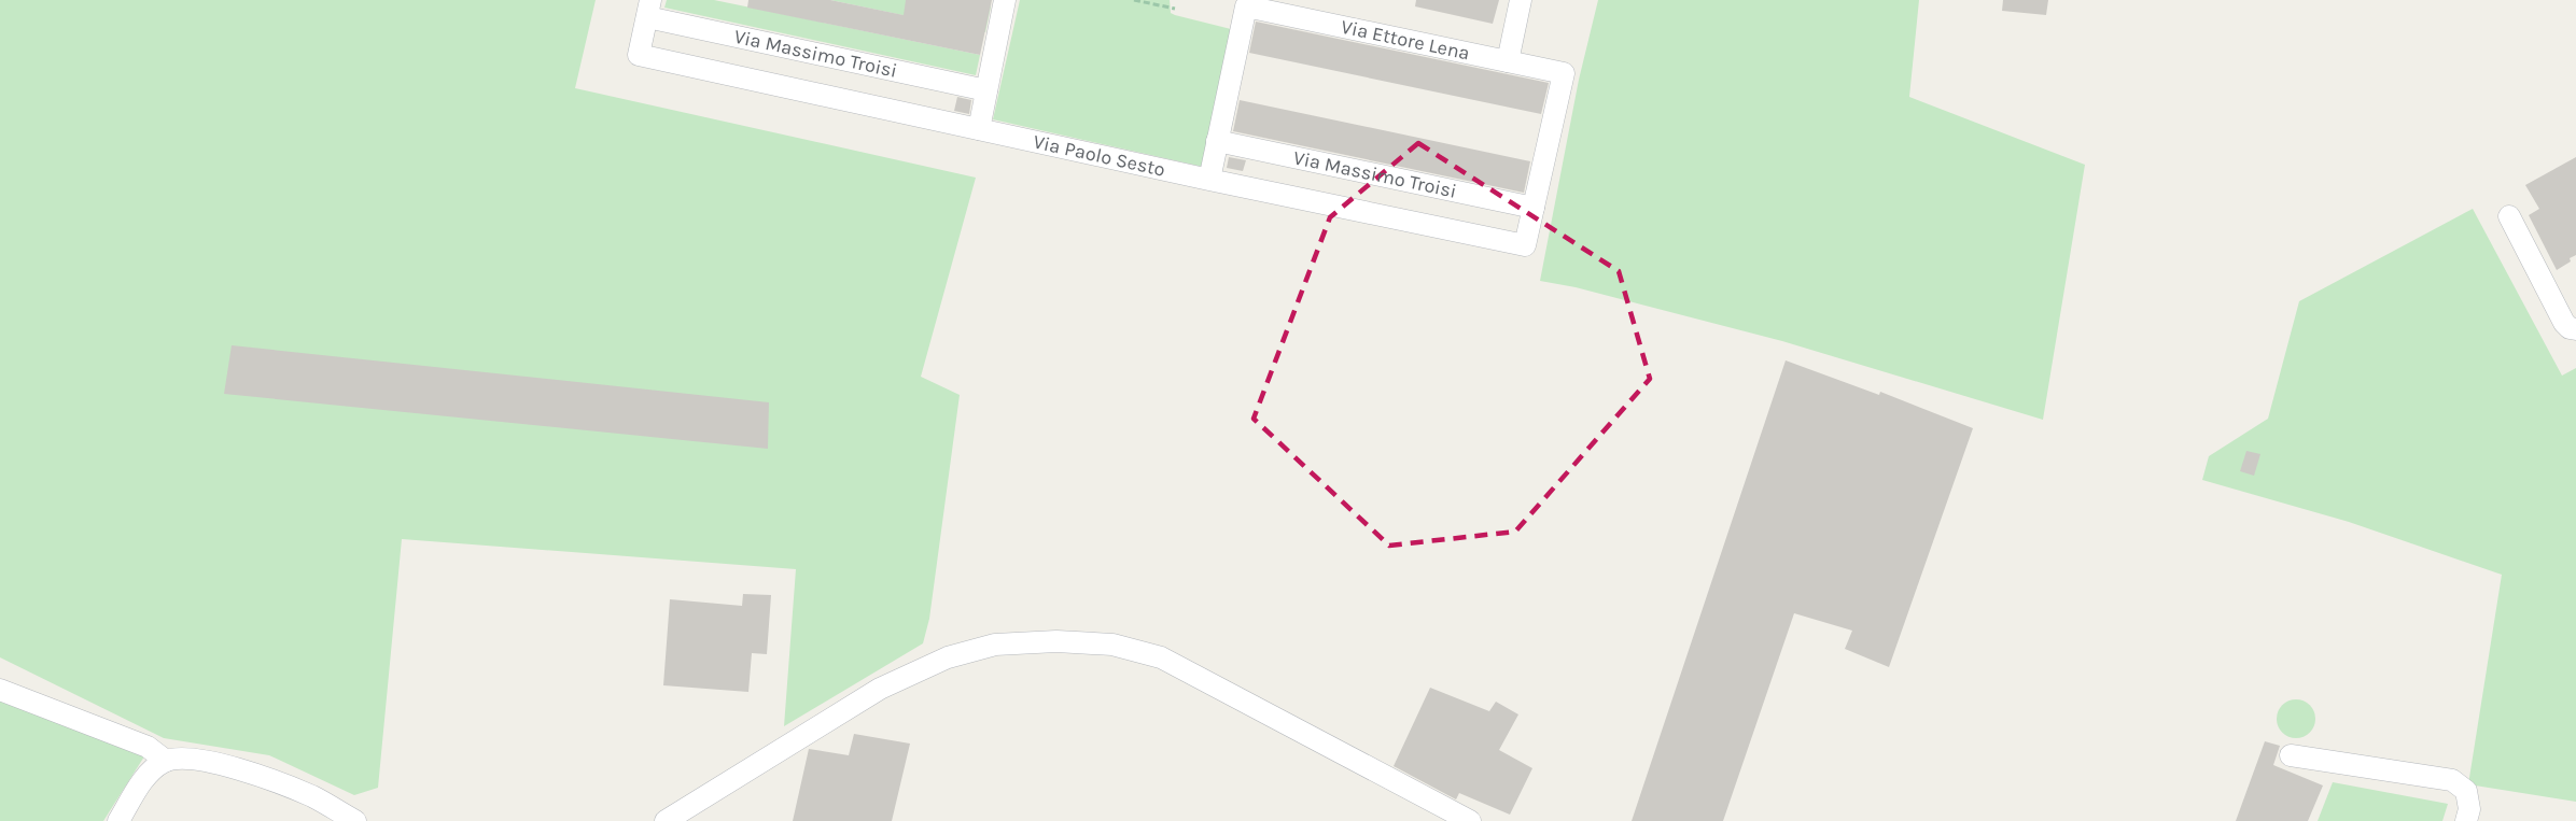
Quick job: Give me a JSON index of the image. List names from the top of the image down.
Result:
{
  "streets": {
    "street": ["Via Ettore Lena", "Via Massimo Troisi", "Via Paolo Sesto"]
  },
  "crossings": [
    ["Via Ettore Lena", "Via Massimo Troisi"],
    ["Via Ettore Lena", "Via Paolo Sesto"],
    ["Via Massimo Troisi", "Via Paolo Sesto"]
  ]
}
